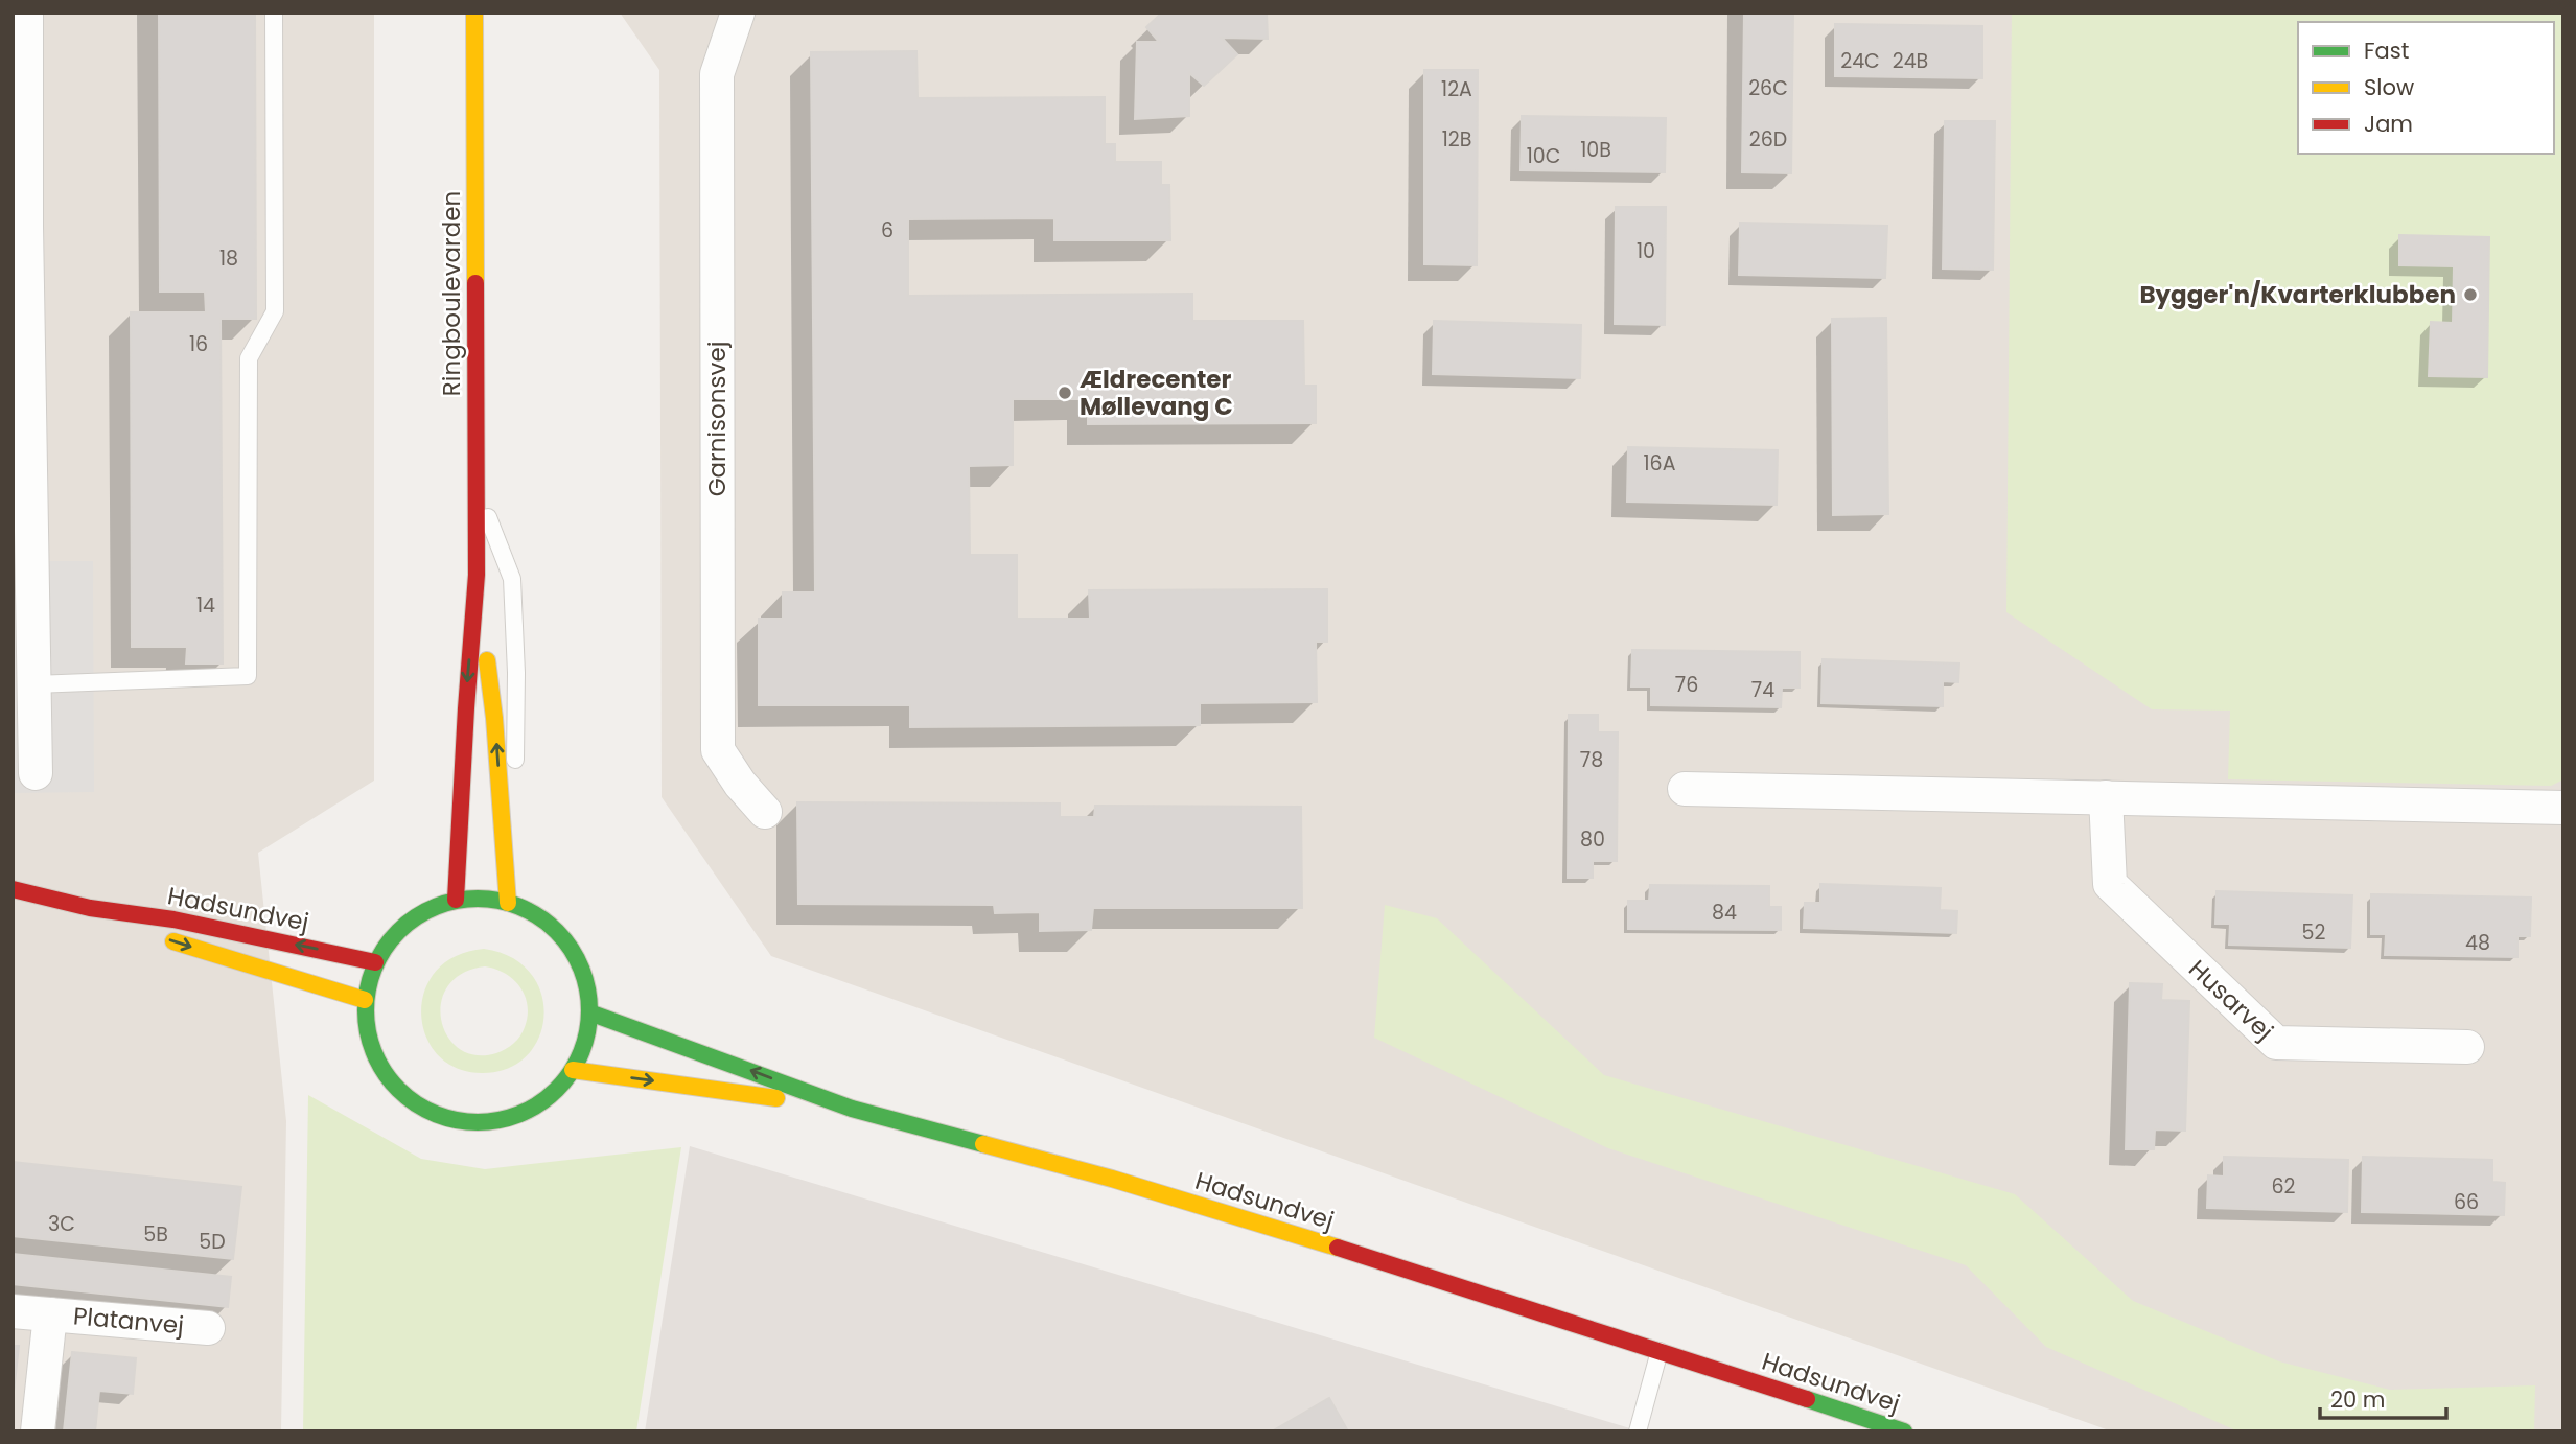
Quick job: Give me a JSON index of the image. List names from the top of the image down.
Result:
{
  "streets": {
    "main road": ["Ringboulevarden", "Hadsundvej"],
    "street": ["Garnisonsvej", "Husarvej", "Platanvej"]
  },
  "crossings": [
    ["Ringboulevarden", "Hadsundvej"]
  ],
  "places": ["Bygger'n/Kvarterklubben", "Ældrecenter Møllevang C"],
  "house_numbers": [
    "24C",
    "24B",
    "26C",
    "12A",
    "12B",
    "26D",
    "10B",
    "10C",
    "6",
    "10",
    "18",
    "16",
    "16A",
    "14",
    "76",
    "74",
    "78",
    "80",
    "84",
    "52",
    "48",
    "62",
    "66",
    "3C",
    "5B",
    "5D"
  ],
  "legend": ["Fast", "Slow", "Jam"],
  "scale_bar": "20 m"
}
